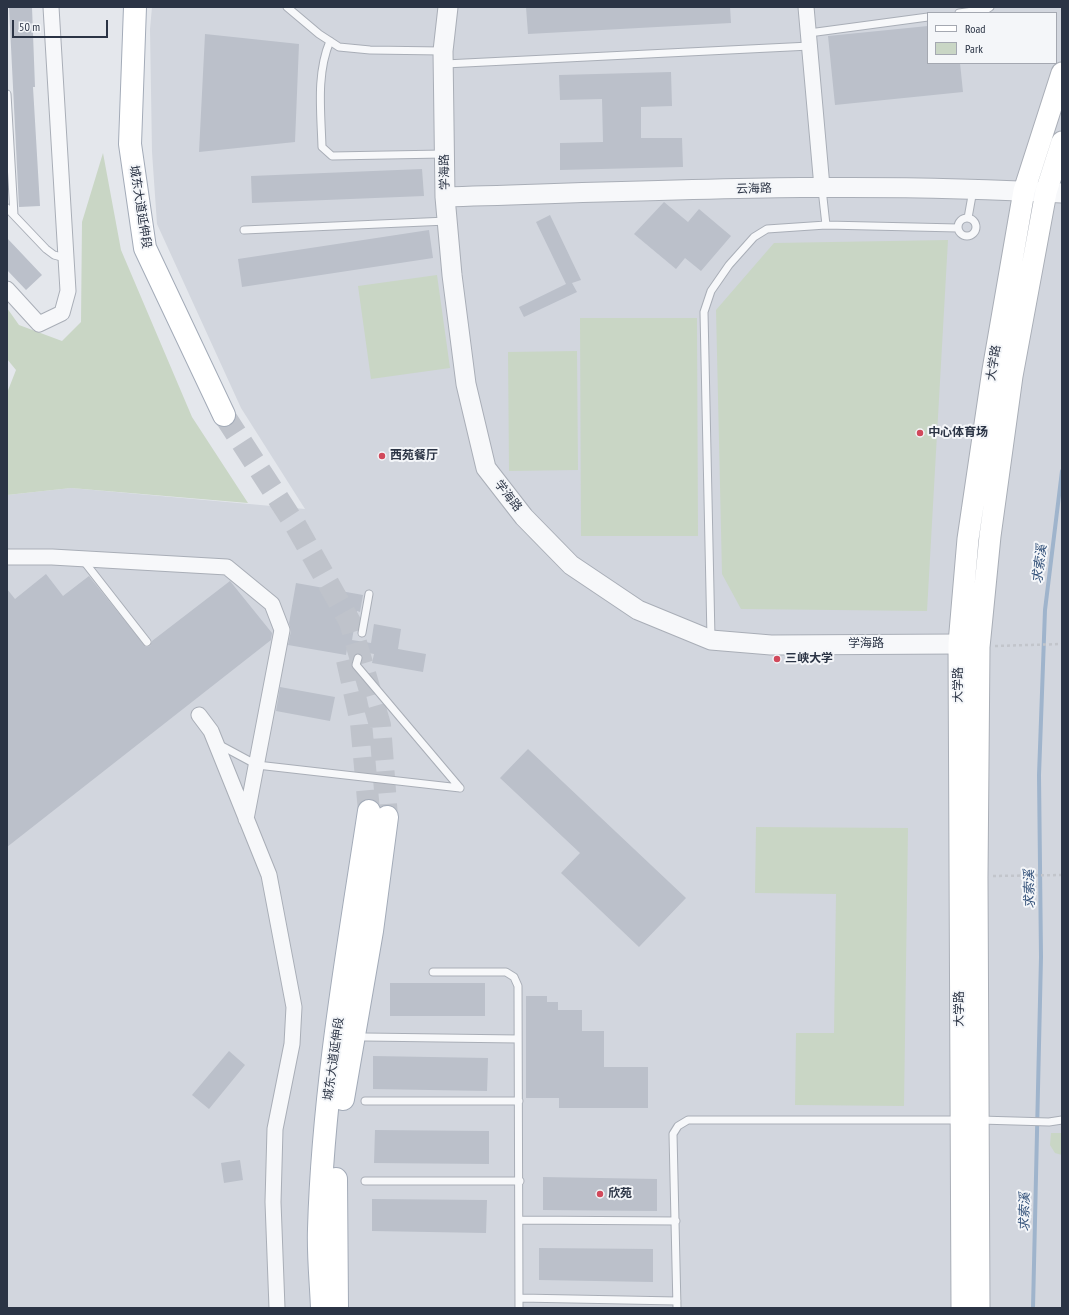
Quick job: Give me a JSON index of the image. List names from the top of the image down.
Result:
{
  "streets": {
    "main road": ["城东大道延伸段", "大学路"],
    "street": ["学海路", "云海路"]
  },
  "crossings": [
    ["学海路", "云海路"],
    ["学海路", "大学路"],
    ["云海路", "大学路"]
  ],
  "water": ["求索溪"],
  "places": [
    "中心体育场",
    "西苑餐厅",
    "三峡大学",
    "欣苑"
  ],
  "legend": ["Road", "Park"],
  "scale_bar": "50 m"
}
